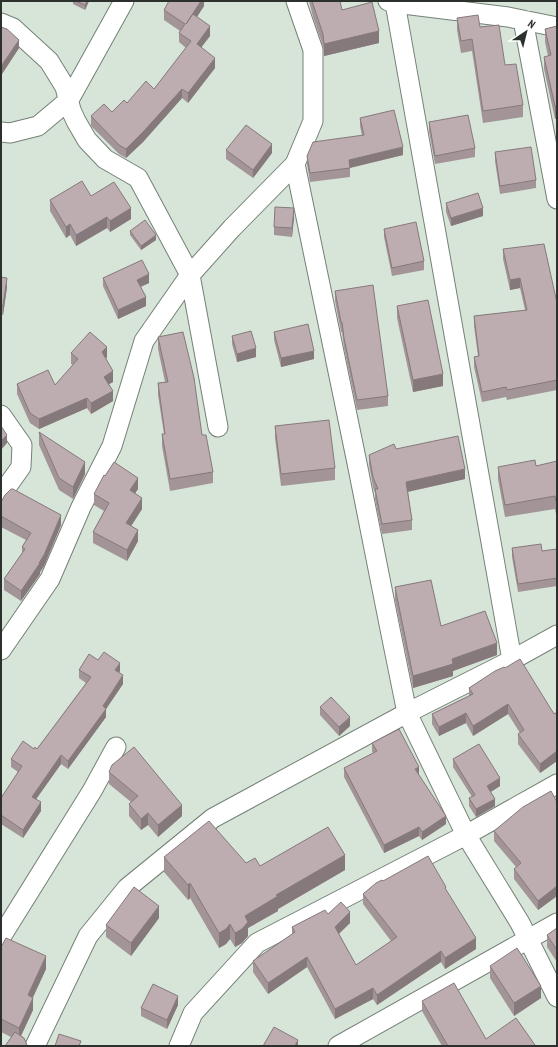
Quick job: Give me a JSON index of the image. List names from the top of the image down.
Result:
{
  "north": "top right"
}
